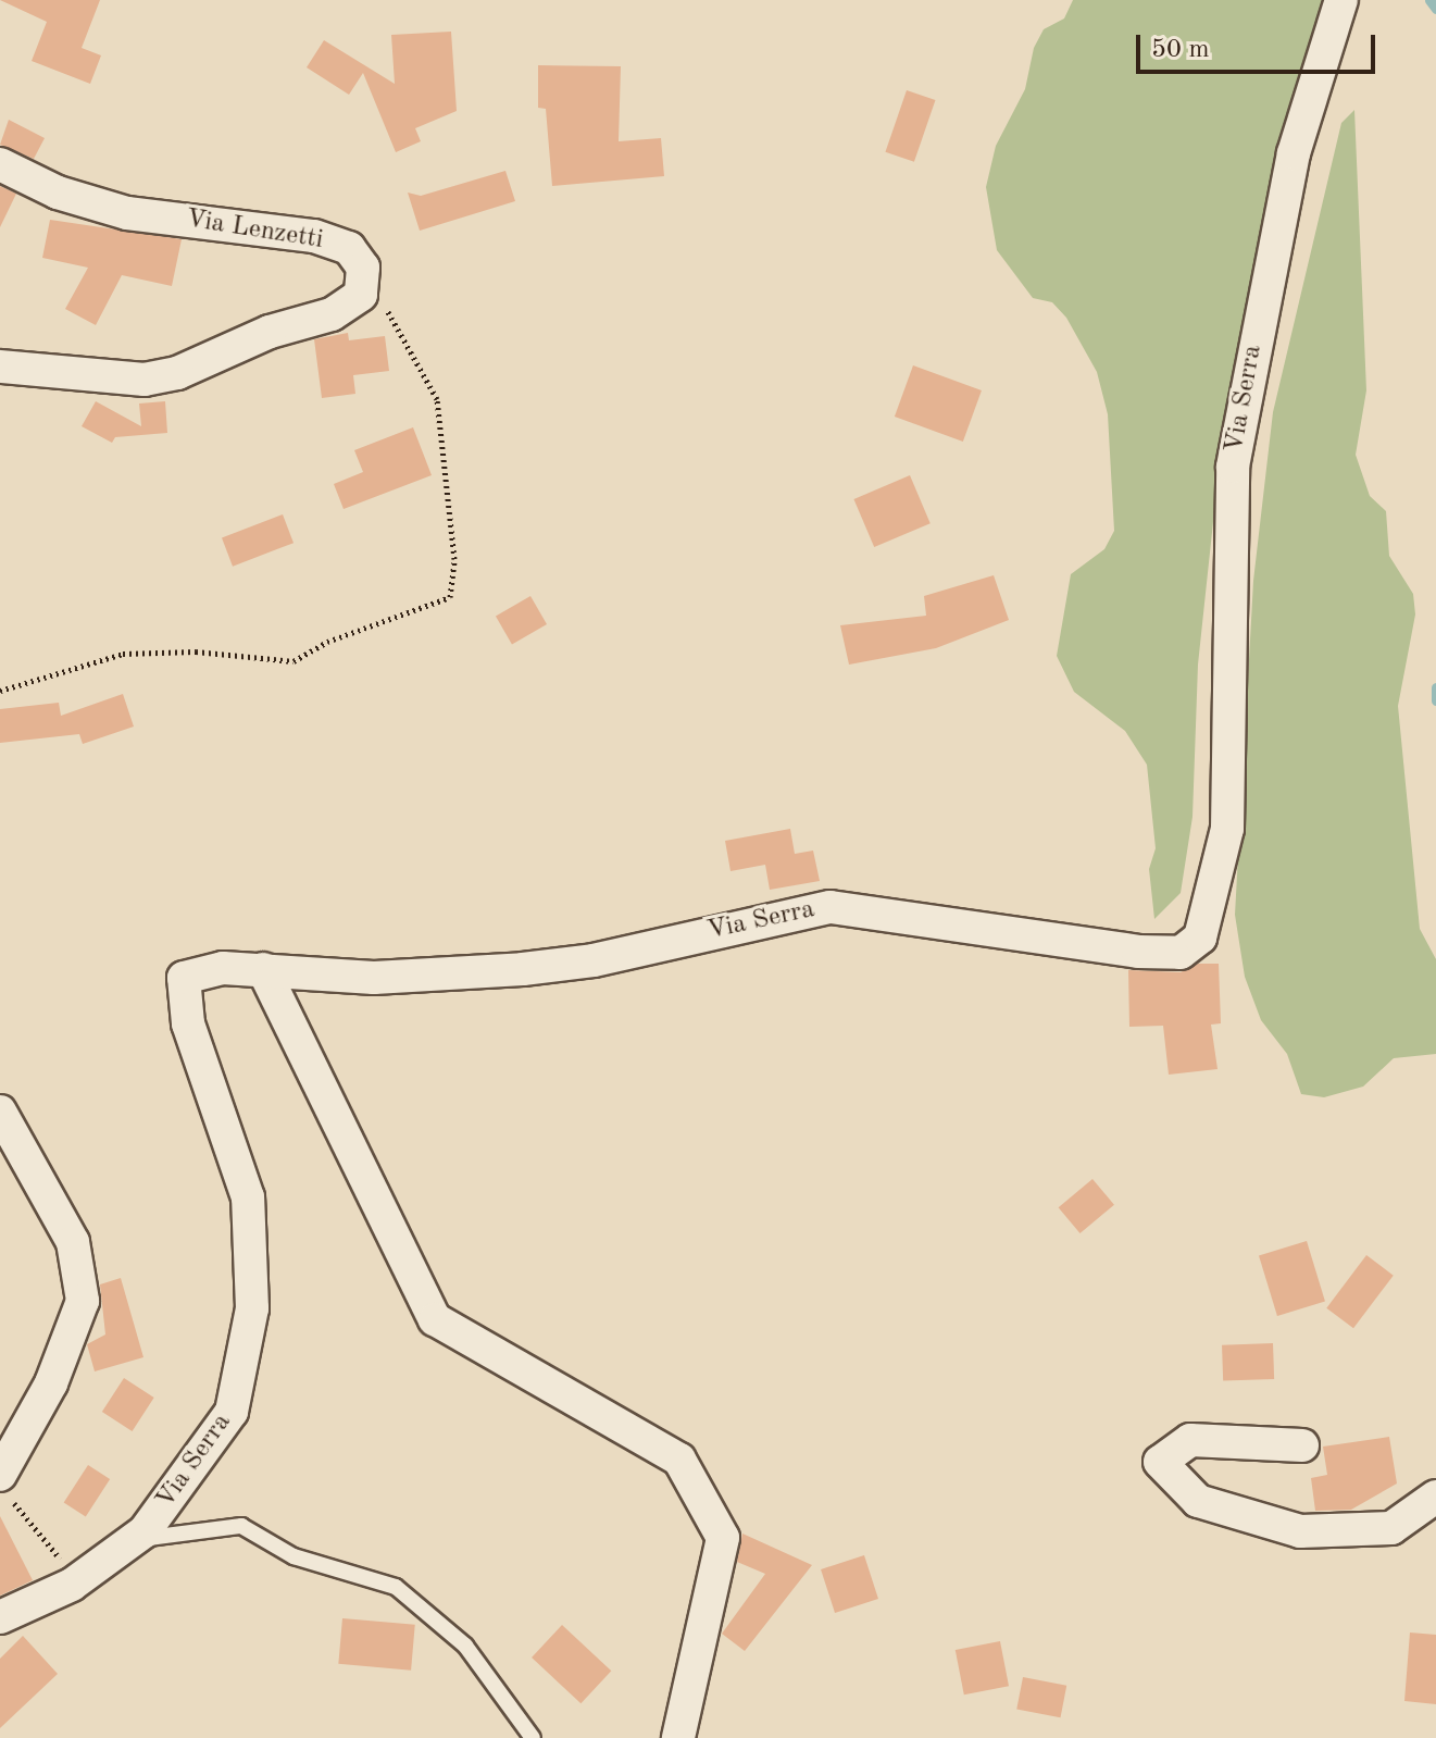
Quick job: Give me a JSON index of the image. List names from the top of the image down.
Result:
{
  "streets": {
    "street": ["Via Lenzetti", "Via Serra"]
  },
  "scale_bar": "50 m"
}
